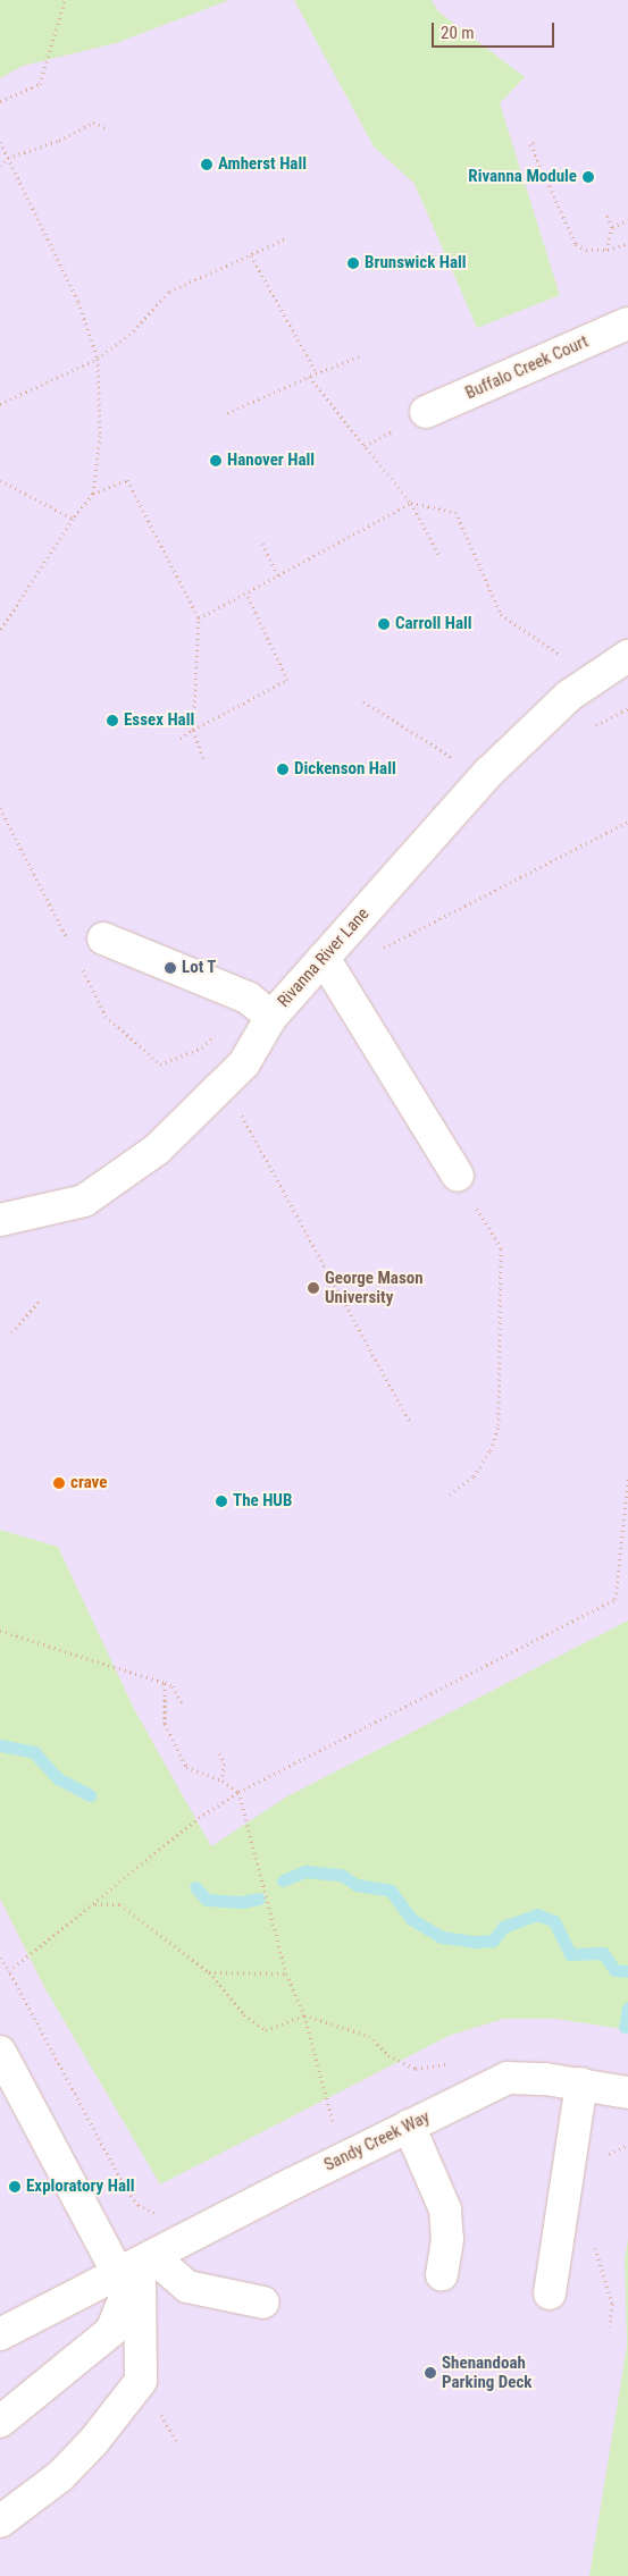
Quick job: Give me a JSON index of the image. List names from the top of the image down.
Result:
{
  "streets": {
    "street": ["Buffalo Creek Court", "Rivanna River Lane", "Sandy Creek Way"]
  },
  "places": [
    "Amherst Hall",
    "Rivanna Module",
    "Brunswick Hall",
    "Hanover Hall",
    "Carroll Hall",
    "Essex Hall",
    "Dickenson Hall",
    "Lot T",
    "George Mason University",
    "crave",
    "The HUB",
    "Exploratory Hall",
    "Shenandoah Parking Deck"
  ],
  "scale_bar": "20 m"
}
